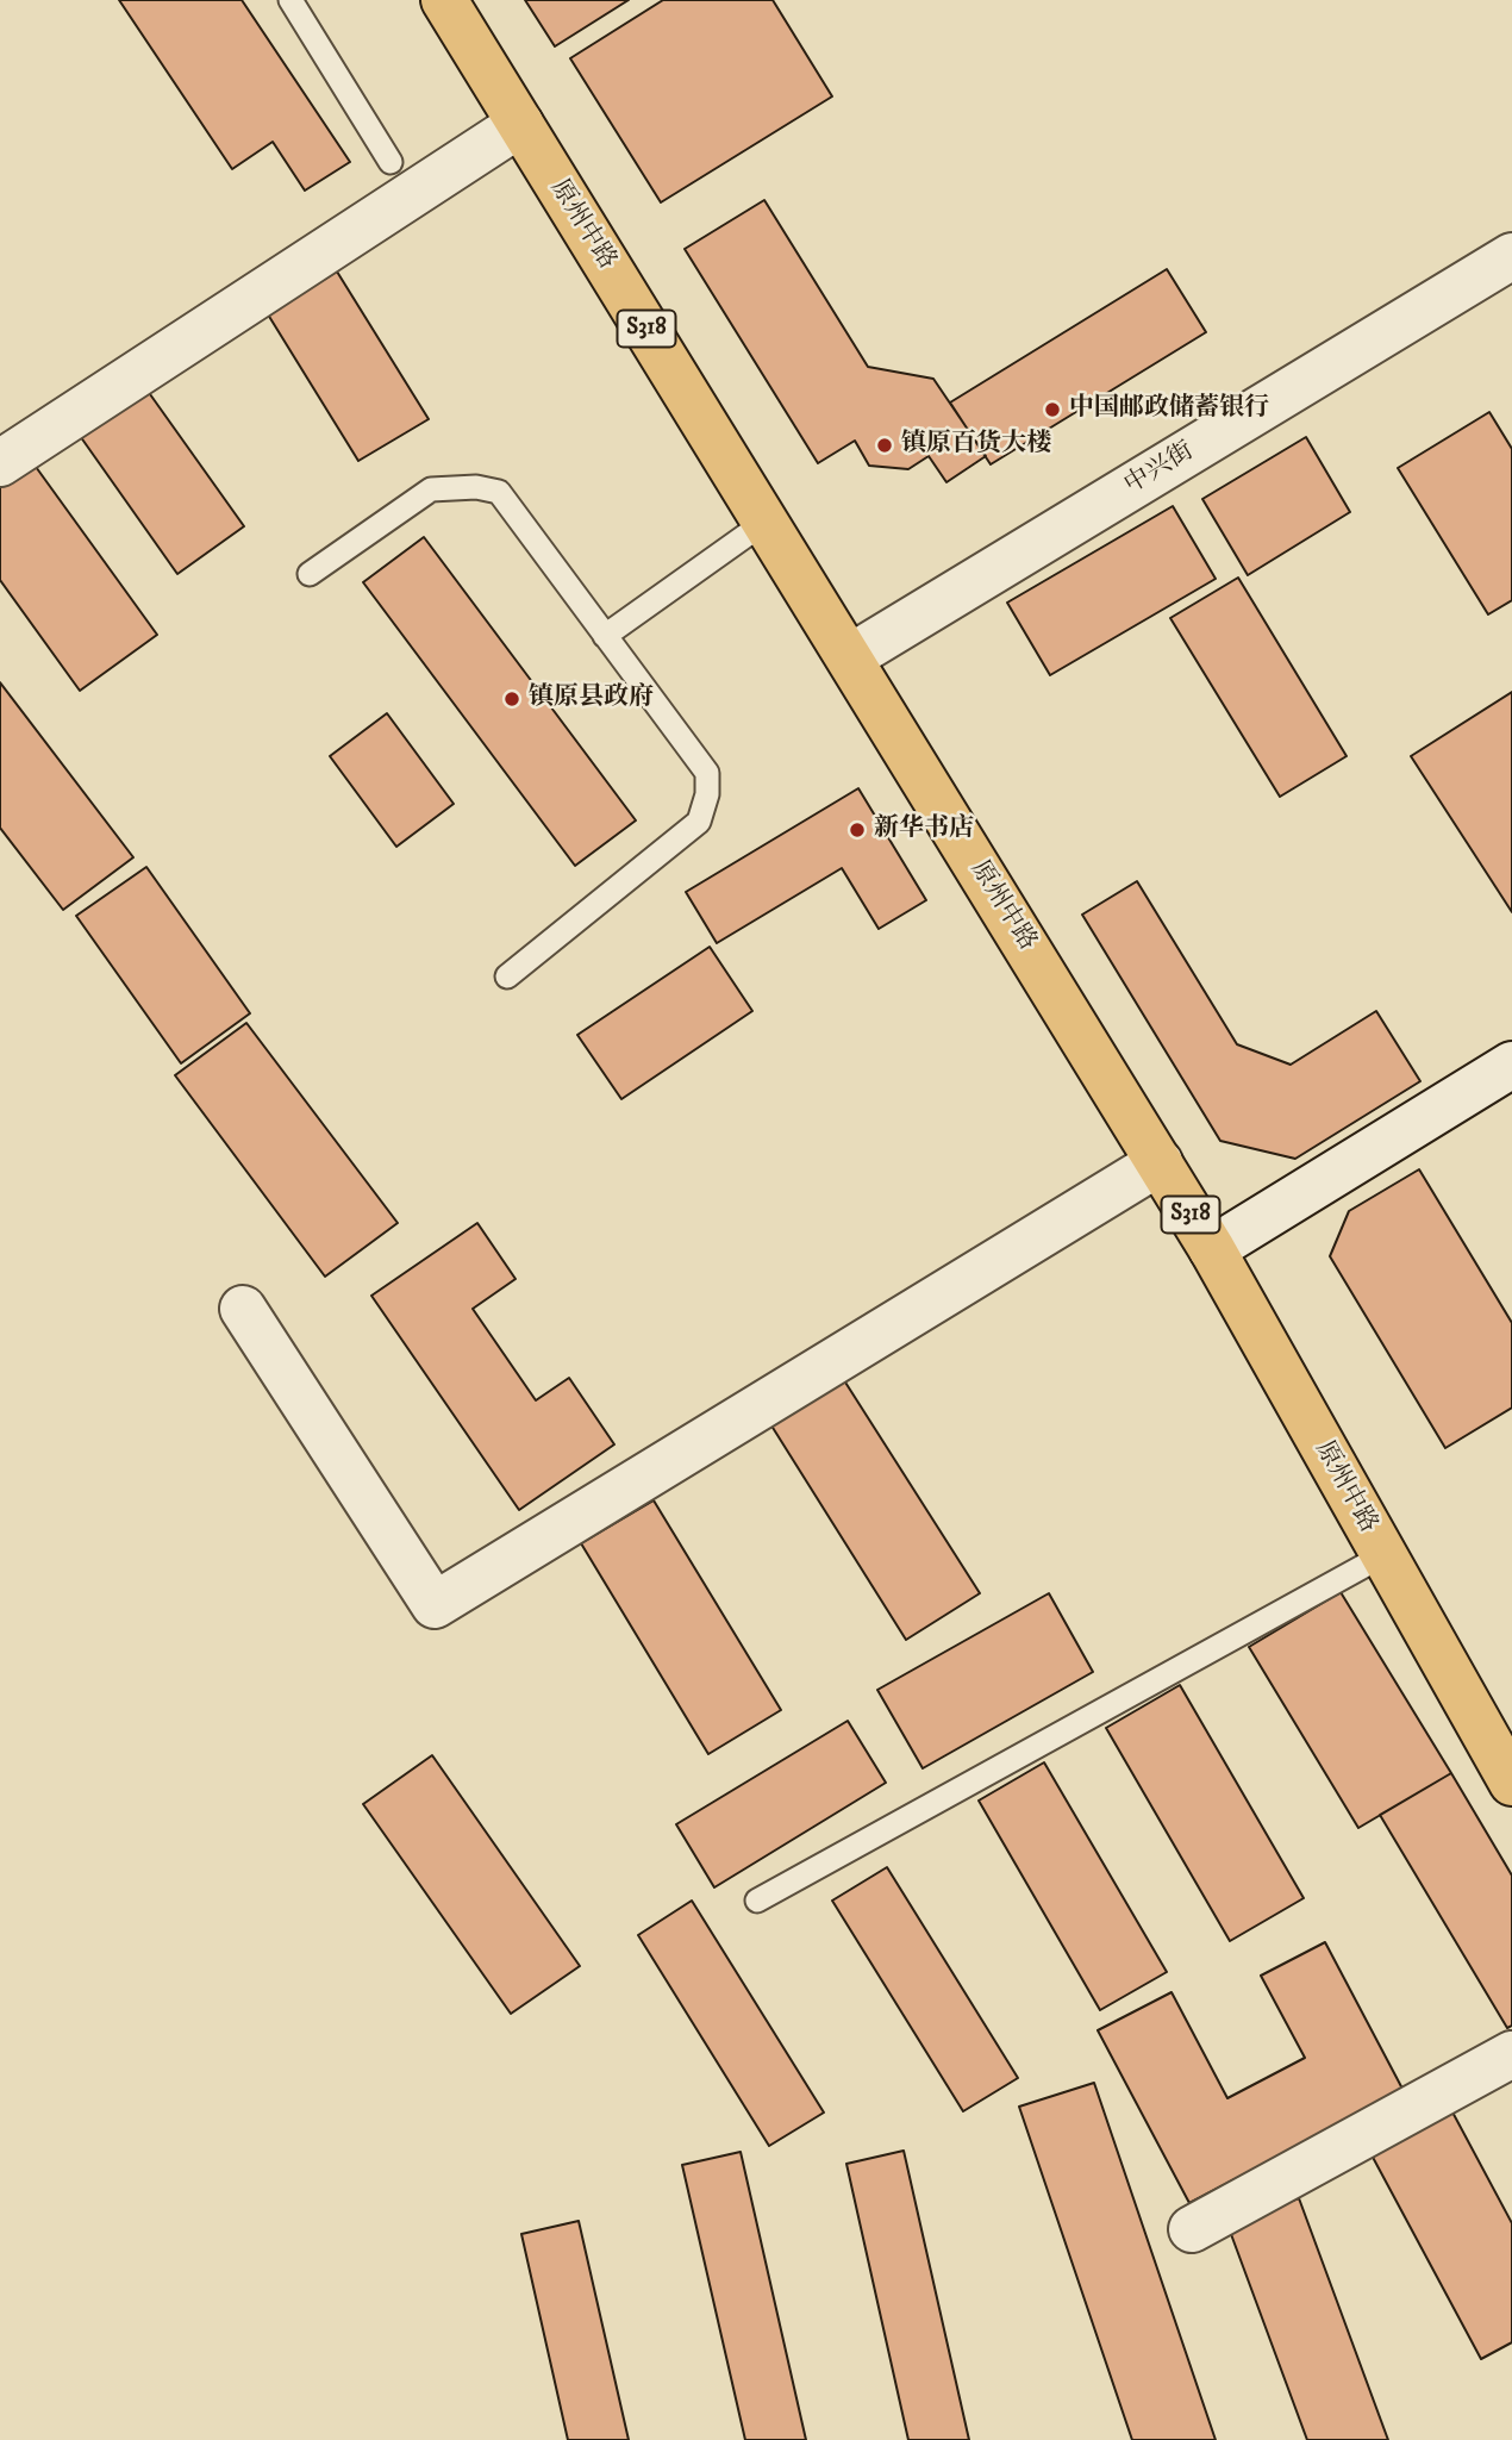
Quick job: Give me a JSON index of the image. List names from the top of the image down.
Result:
{
  "streets": {
    "main road": ["原州中路", "S318"],
    "street": ["中兴街"]
  },
  "crossings": [
    ["原州中路", "中兴街"]
  ],
  "places": [
    "中国邮政储蓄银行",
    "镇原百货大楼",
    "镇原县政府",
    "新华书店"
  ]
}
